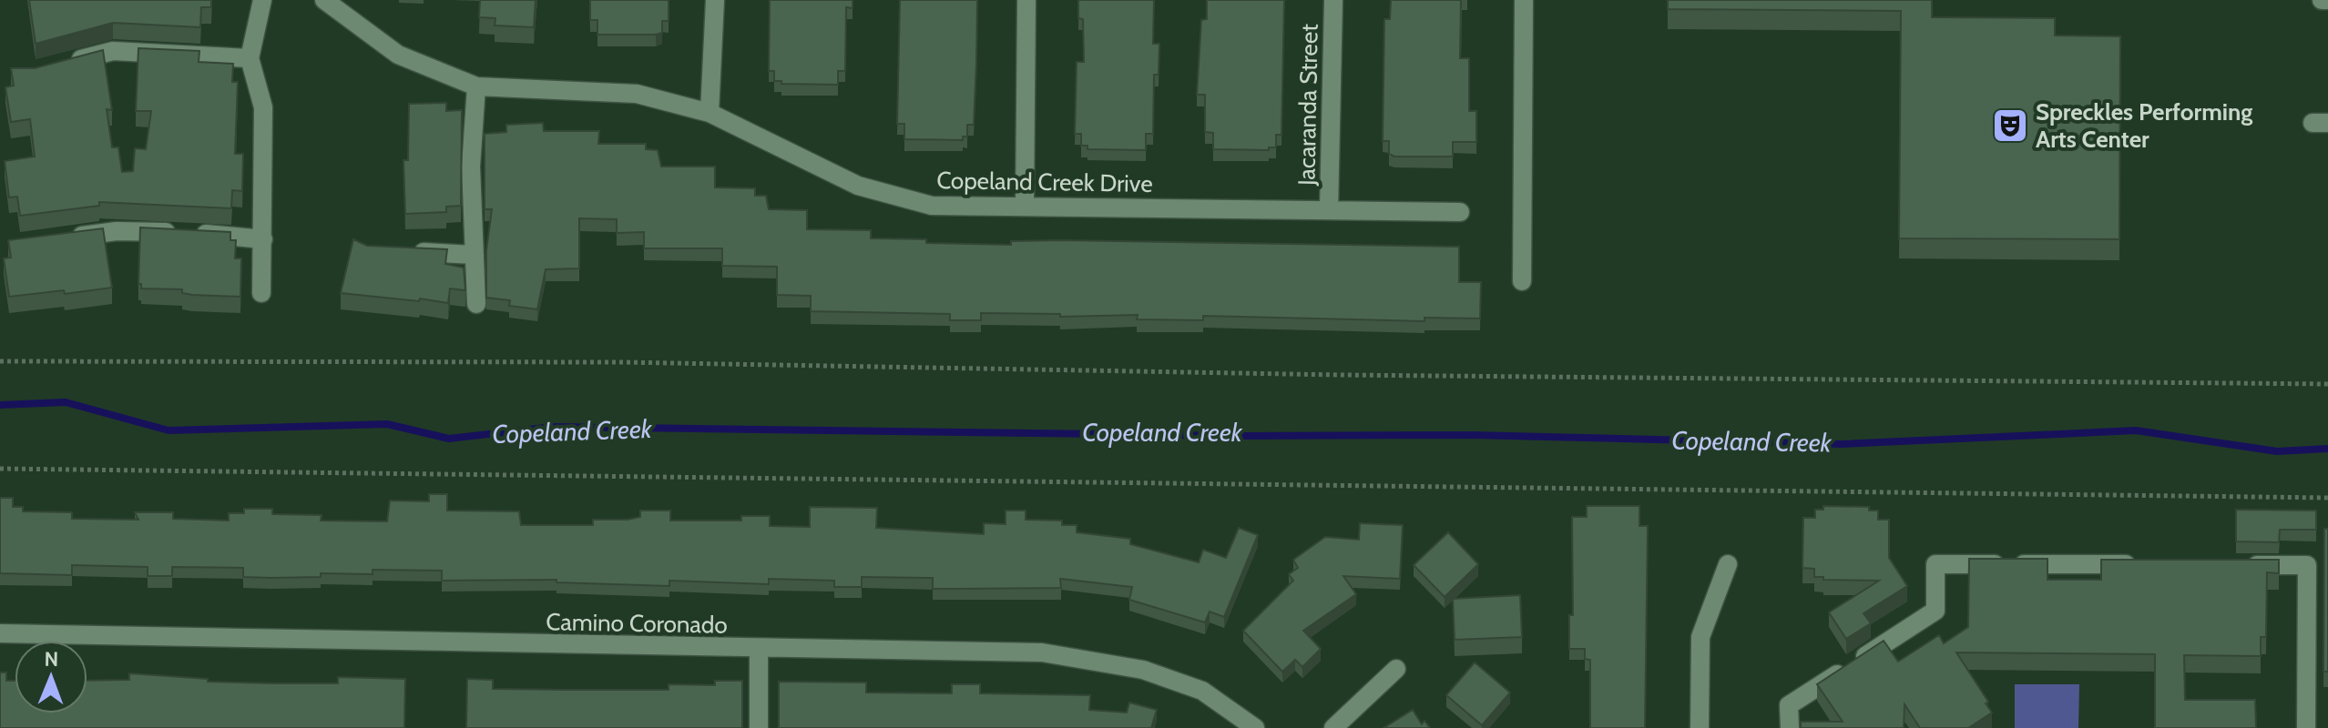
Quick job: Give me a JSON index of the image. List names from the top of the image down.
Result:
{
  "streets": {
    "street": ["Jacaranda Street", "Copeland Creek Drive", "Camino Coronado"]
  },
  "crossings": [
    ["Jacaranda Street", "Copeland Creek Drive"]
  ],
  "water": ["Copeland Creek"],
  "places": {
    "theatre": ["Spreckles Performing Arts Center"]
  },
  "north": "top"
}
